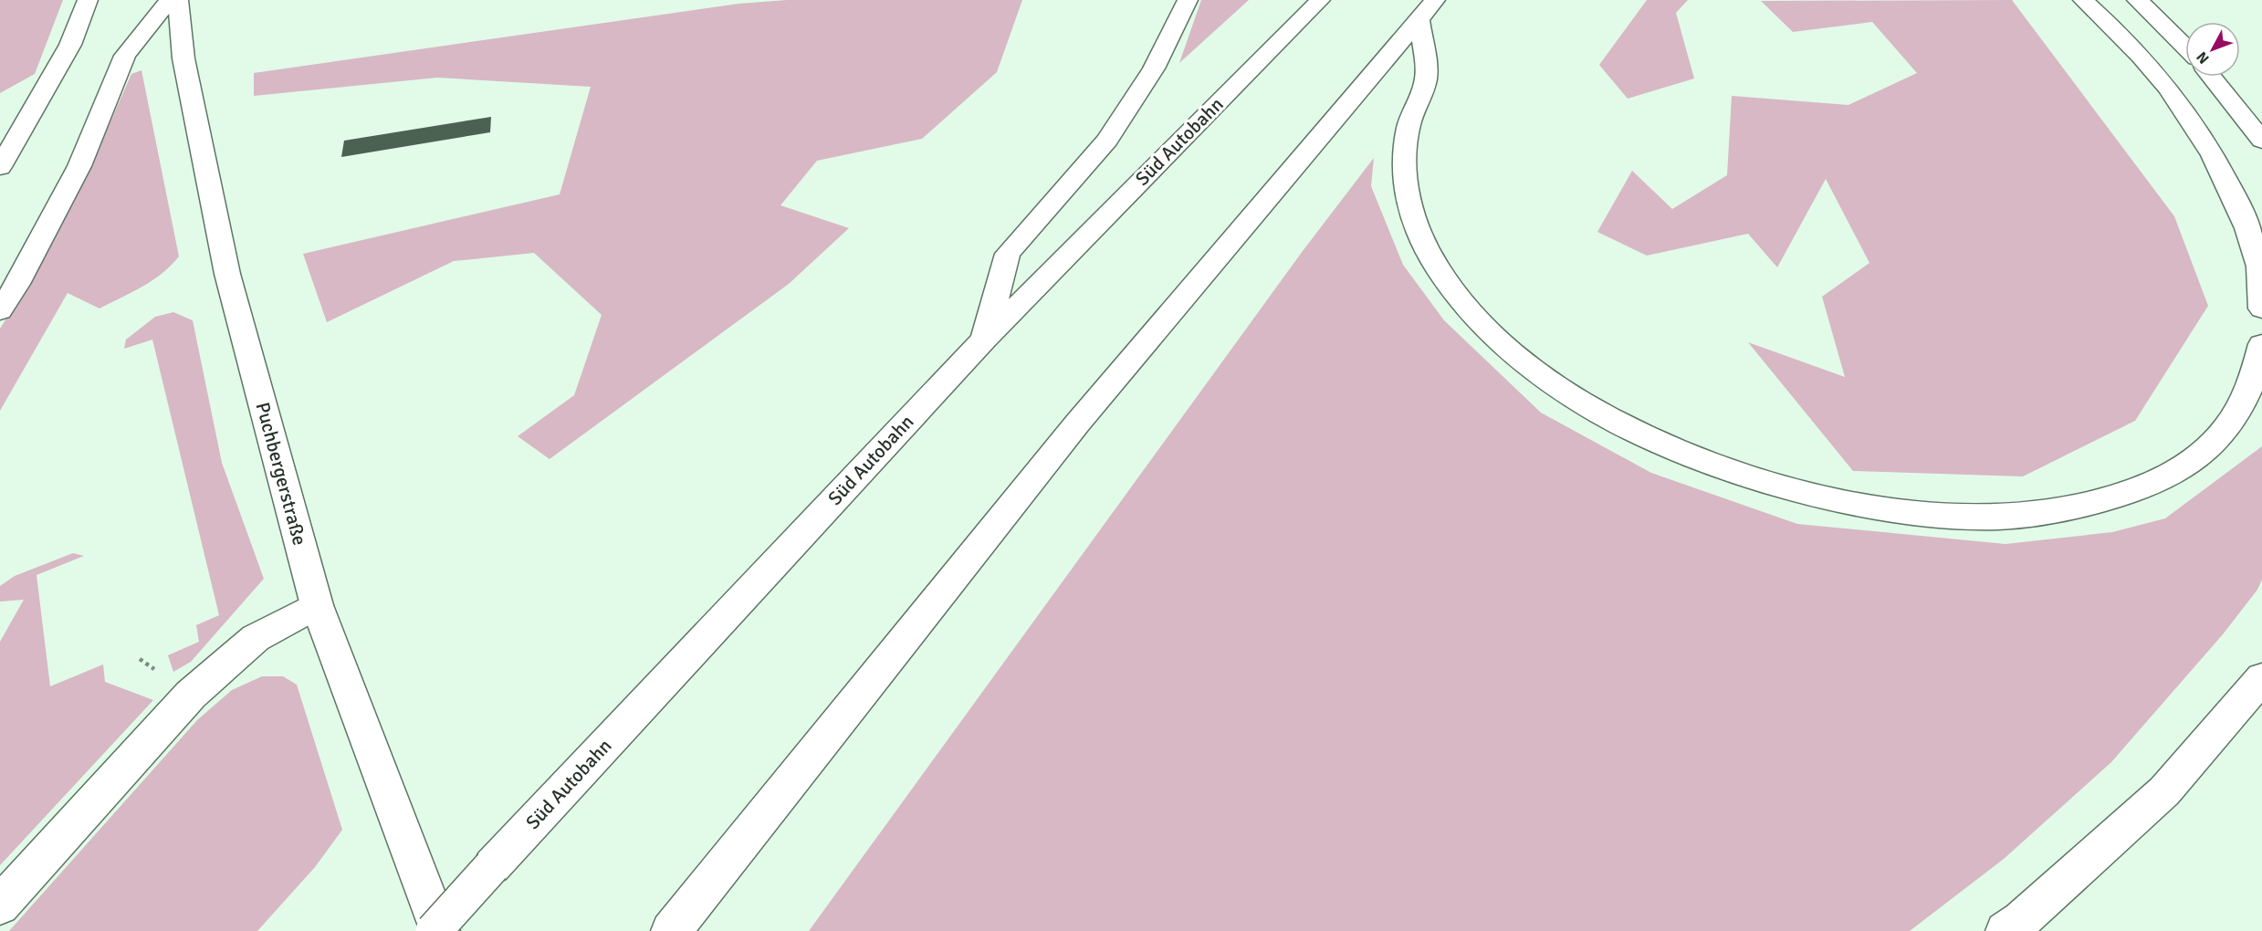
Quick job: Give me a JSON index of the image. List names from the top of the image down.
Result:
{
  "streets": {
    "main road": ["Süd Autobahn", "Puchbergerstraße"]
  },
  "north": "bottom left"
}
